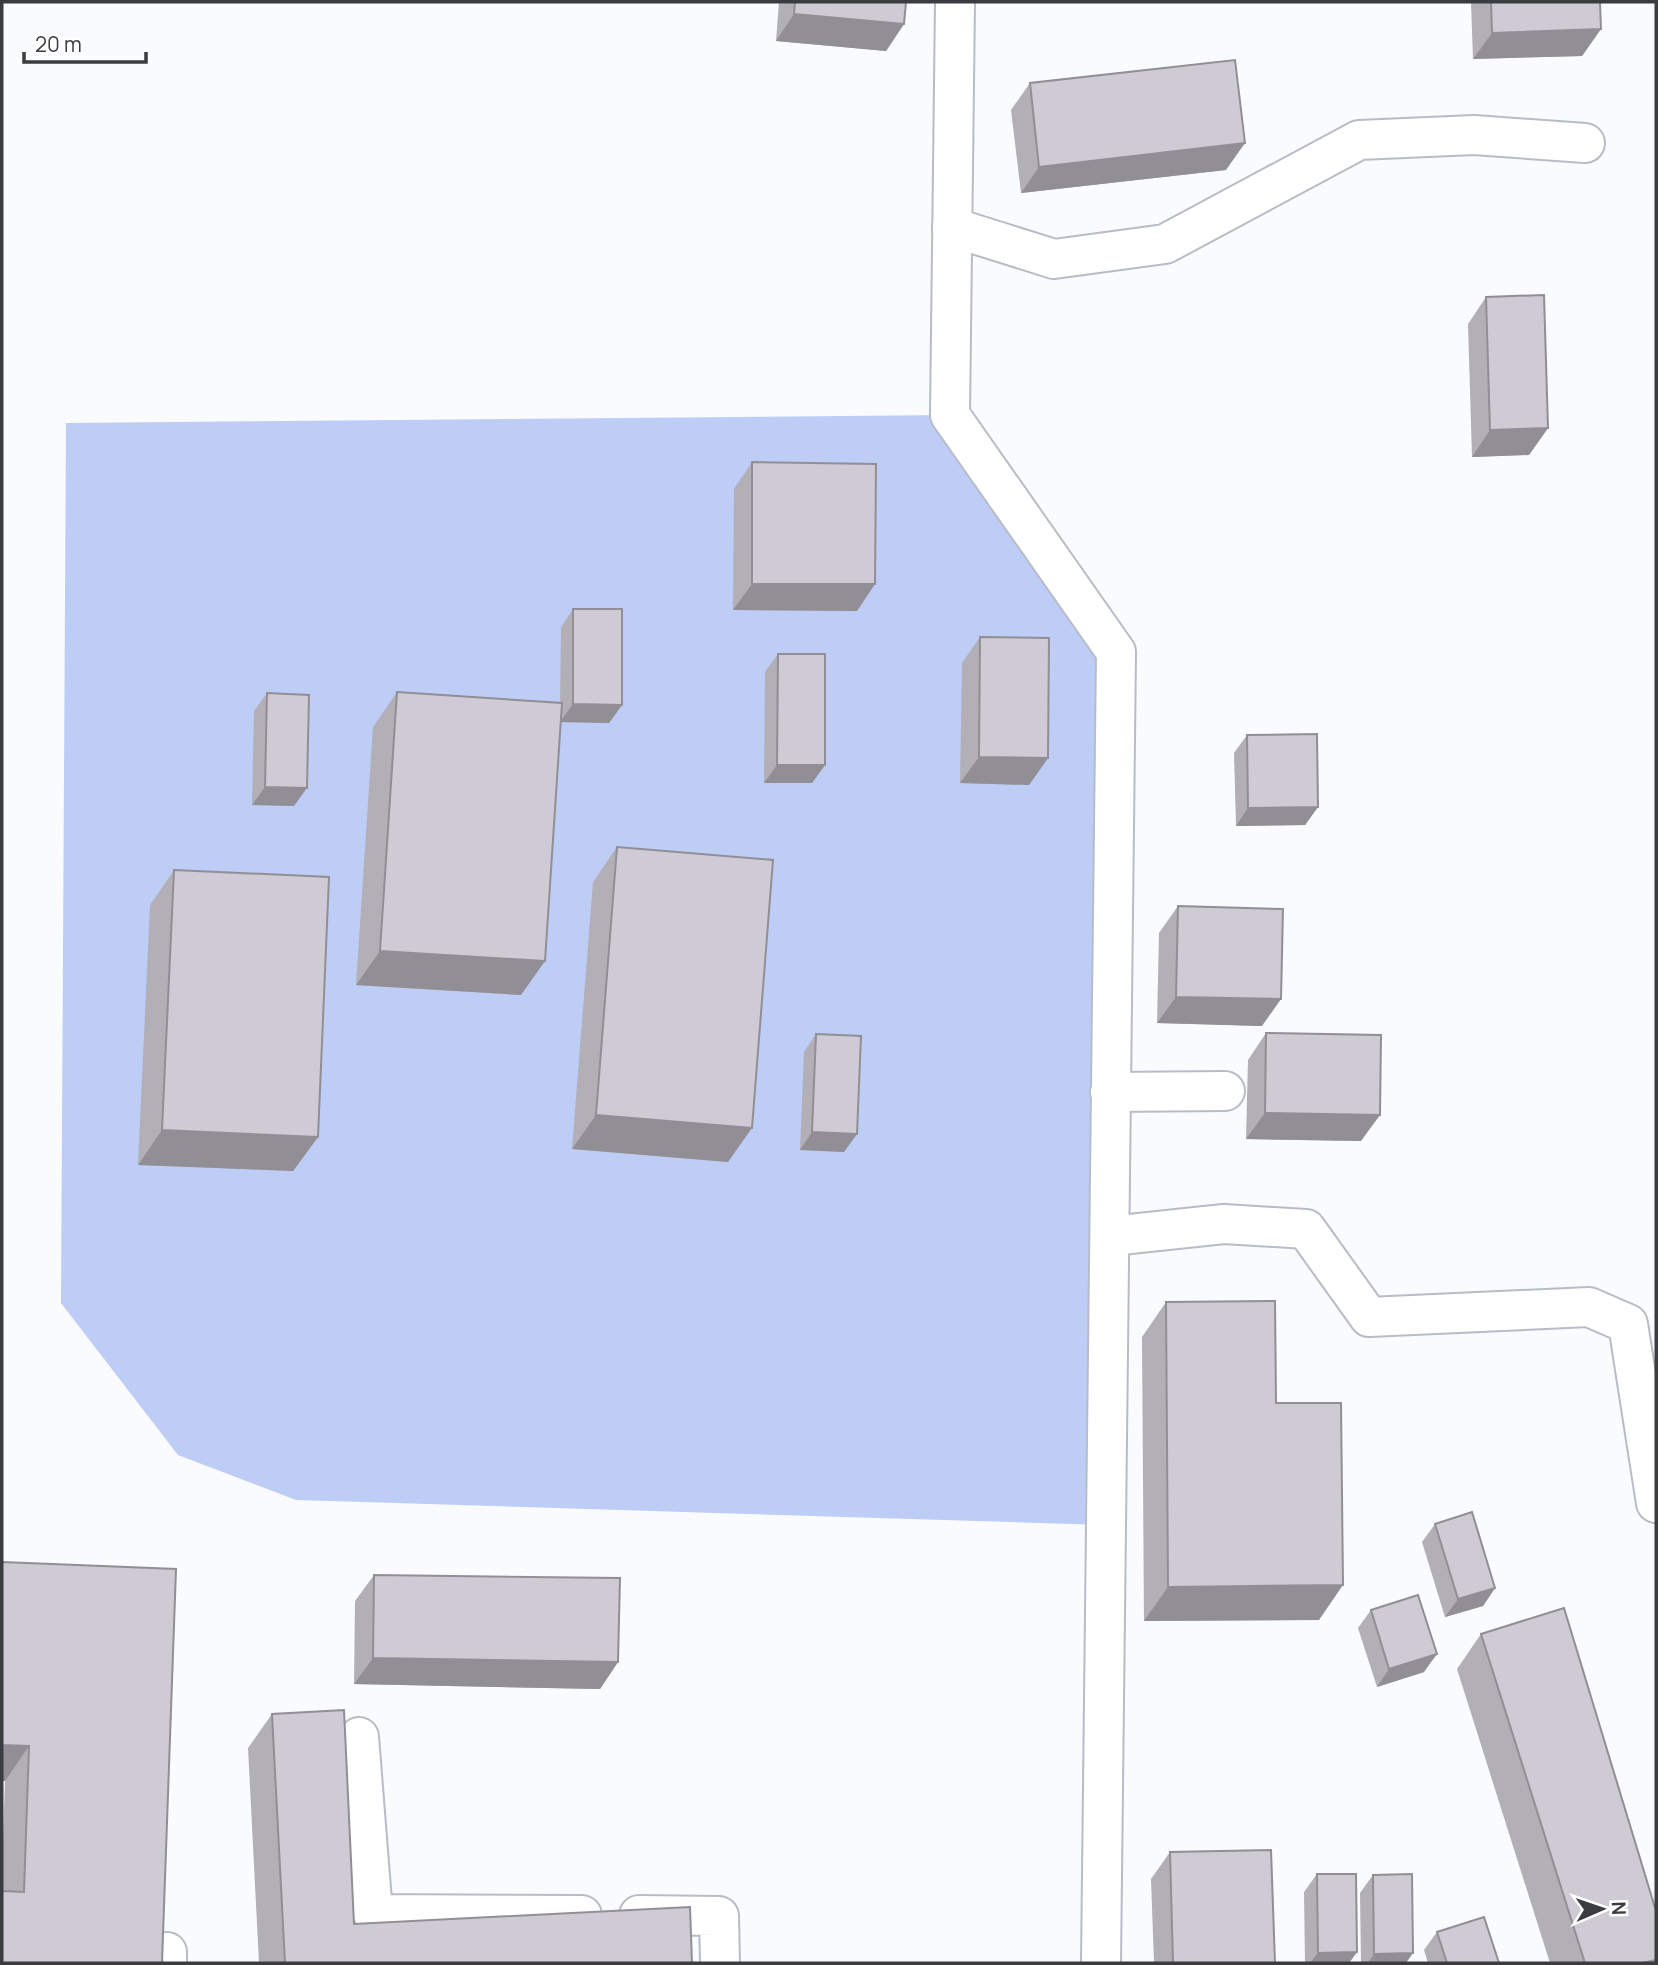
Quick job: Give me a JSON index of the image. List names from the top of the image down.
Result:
{
  "scale_bar": "20 m",
  "north": "right"
}
